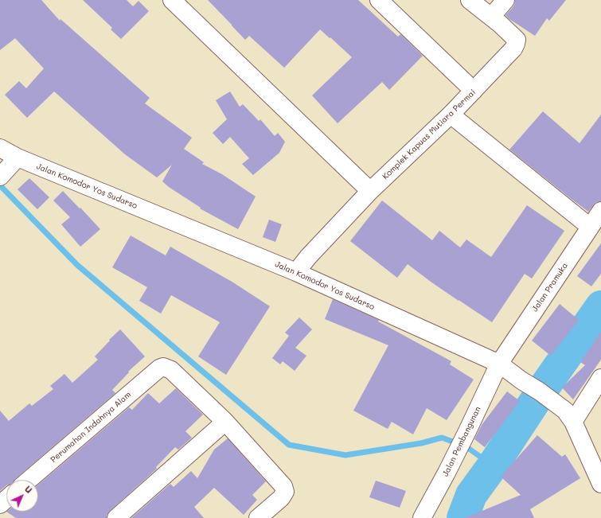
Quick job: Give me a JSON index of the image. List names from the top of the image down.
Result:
{
  "streets": {
    "street": [
      "Komplek Kapuas Mutiara Permai",
      "Jalan Komodor Yos Sudarso",
      "Jalan Pramuka",
      "Perumahan Indahnya Alam",
      "Jalan Pembangunan"
    ]
  },
  "crossings": [
    ["Komplek Kapuas Mutiara Permai", "Jalan Komodor Yos Sudarso"],
    ["Jalan Komodor Yos Sudarso", "Jalan Pramuka"],
    ["Jalan Komodor Yos Sudarso", "Jalan Pembangunan"],
    ["Jalan Pramuka", "Jalan Pembangunan"]
  ],
  "north": "top right"
}
